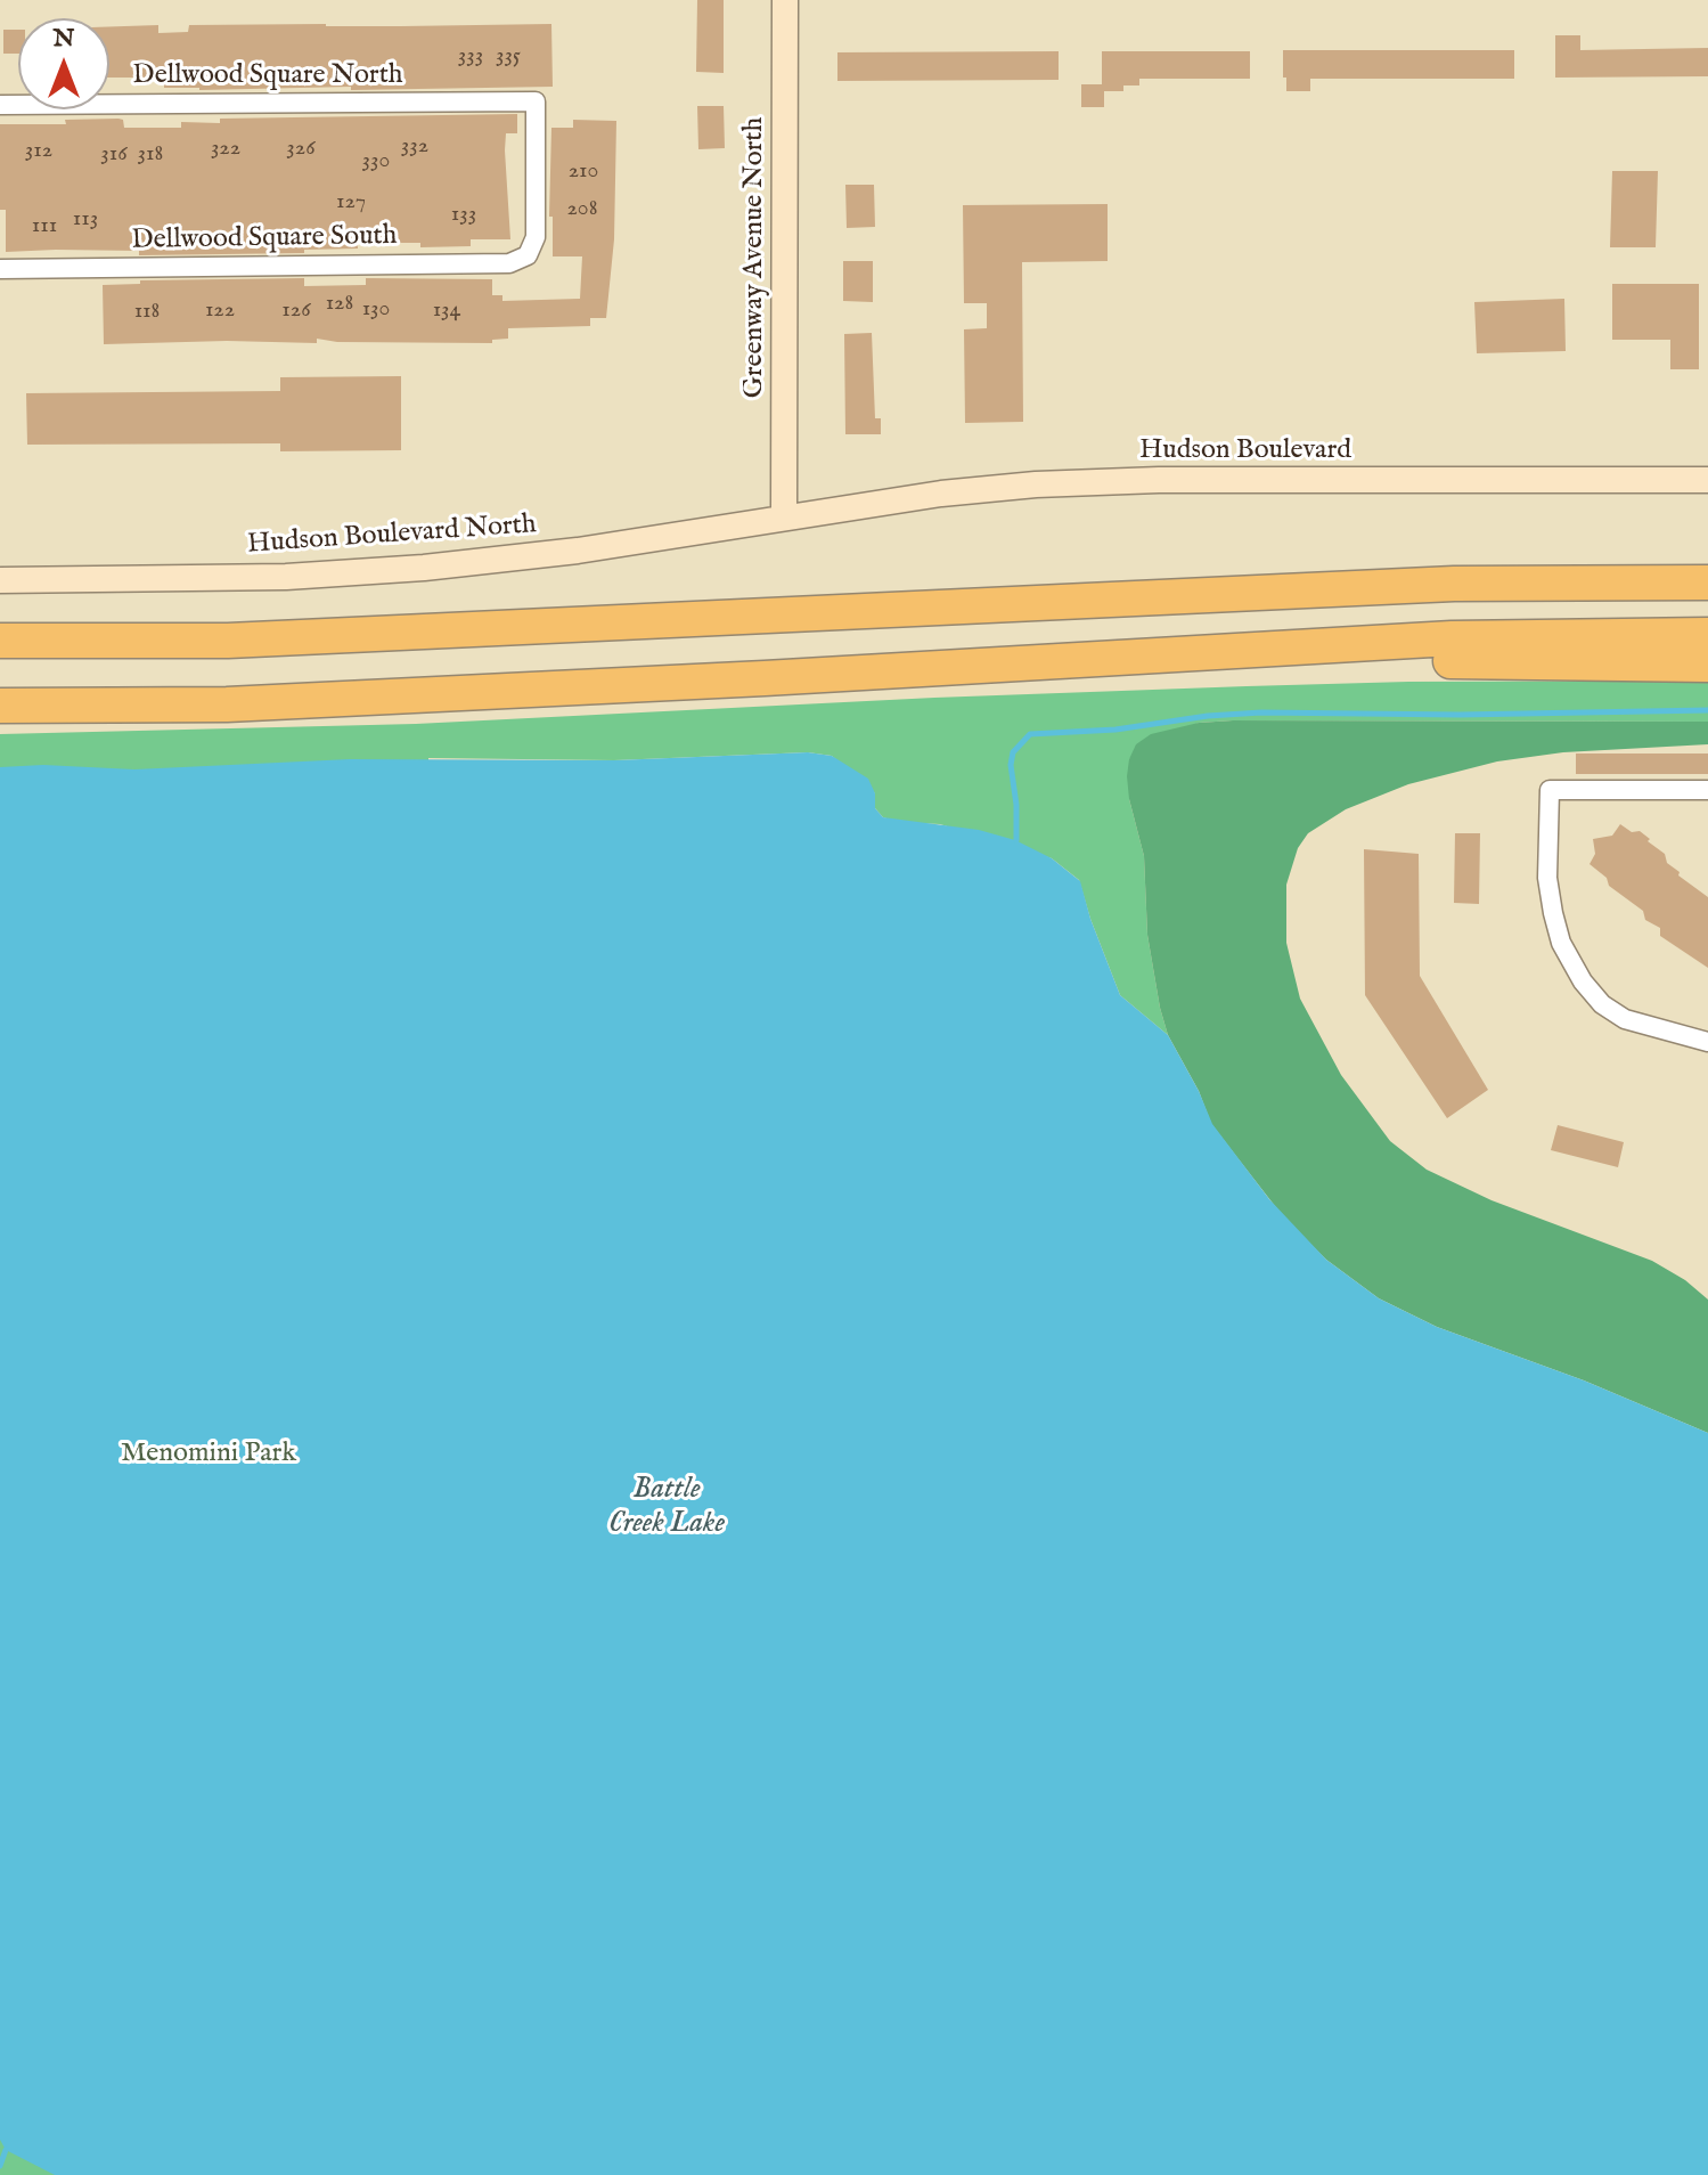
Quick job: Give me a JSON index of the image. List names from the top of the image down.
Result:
{
  "streets": {
    "street": [
      "Dellwood Square North",
      "Dellwood Square South",
      "Greenway Avenue North",
      "Hudson Boulevard",
      "Hudson Boulevard North"
    ]
  },
  "crossings": [
    ["Dellwood Square North", "Dellwood Square South"],
    ["Greenway Avenue North", "Hudson Boulevard"],
    ["Greenway Avenue North", "Hudson Boulevard North"],
    ["Hudson Boulevard", "Hudson Boulevard North"]
  ],
  "water": ["Battle Creek Lake"],
  "parks": ["Menomini Park"],
  "house_numbers": [
    "333",
    "335",
    "332",
    "322",
    "326",
    "312",
    "316",
    "318",
    "330",
    "210",
    "127",
    "208",
    "133",
    "113",
    "111",
    "128",
    "130",
    "122",
    "126",
    "134",
    "118"
  ],
  "north": "top"
}
